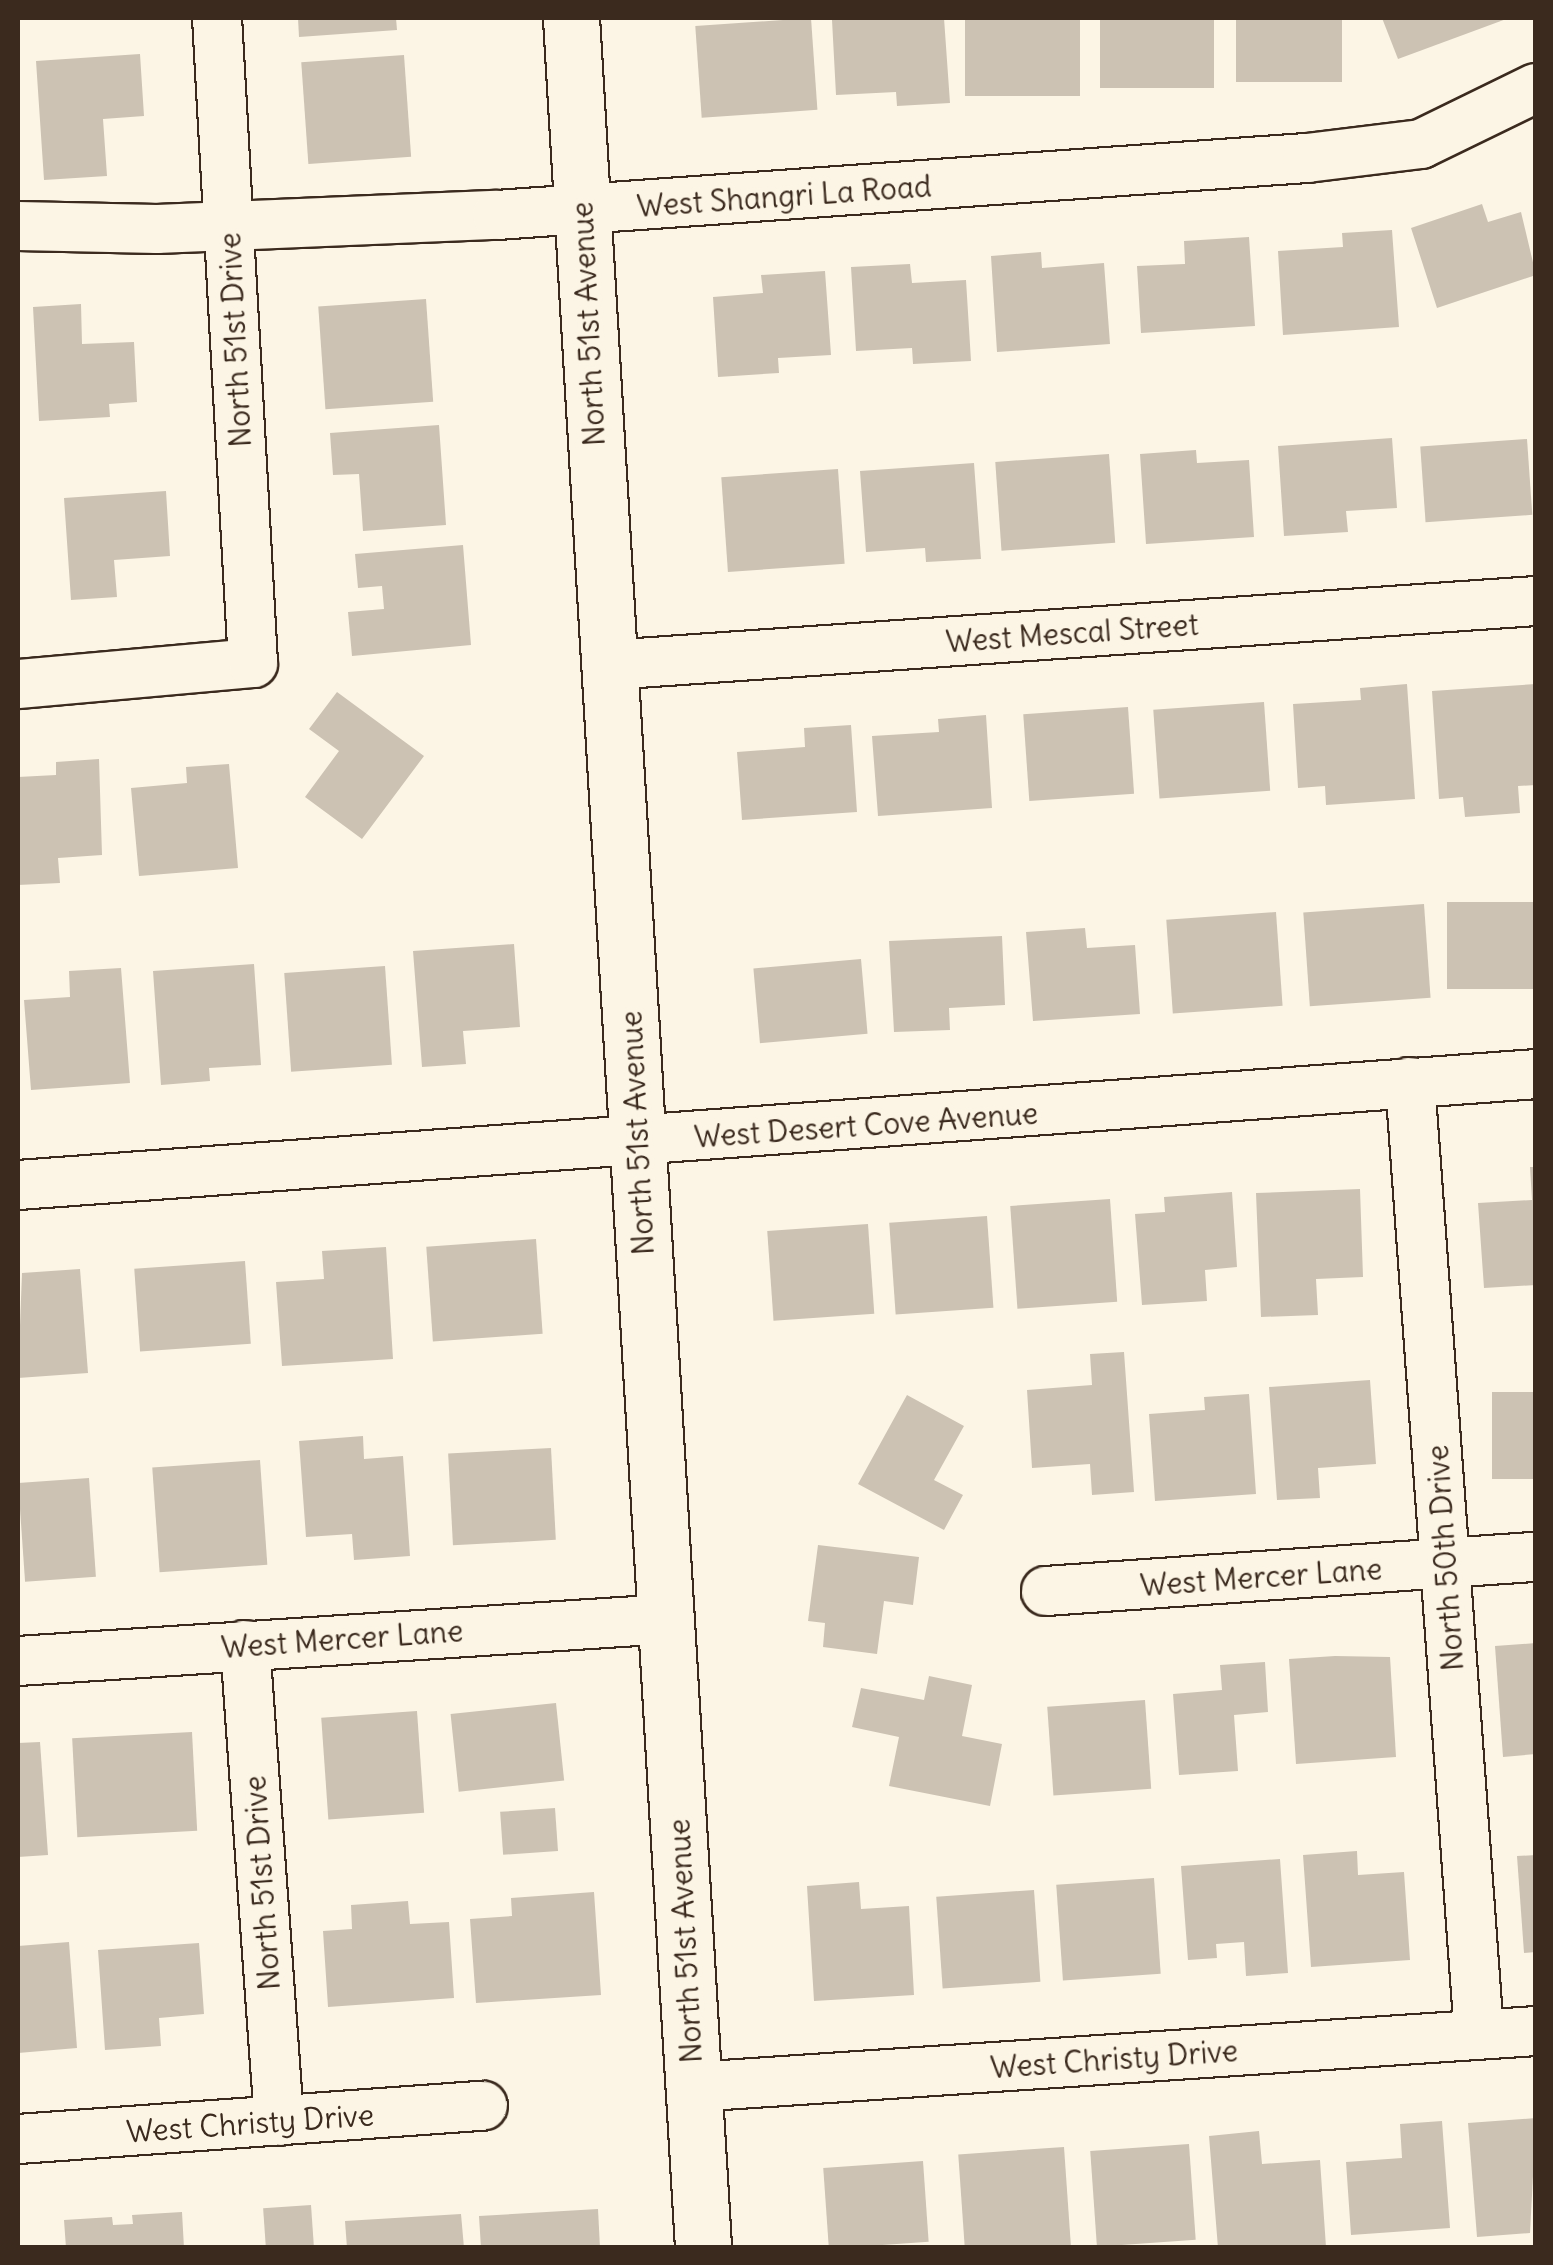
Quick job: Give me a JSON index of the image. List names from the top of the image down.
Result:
{
  "streets": {
    "main road": ["North 51st Avenue"],
    "street": [
      "West Shangri La Road",
      "North 51st Drive",
      "West Mescal Street",
      "West Desert Cove Avenue",
      "North 50th Drive",
      "West Mercer Lane",
      "West Christy Drive"
    ]
  },
  "crossings": [
    ["West Shangri La Road", "North 51st Avenue"],
    ["West Shangri La Road", "North 51st Drive"],
    ["North 51st Avenue", "West Mescal Street"],
    ["North 51st Avenue", "West Desert Cove Avenue"],
    ["North 51st Avenue", "West Mercer Lane"],
    ["North 51st Avenue", "West Christy Drive"],
    ["North 51st Drive", "West Mercer Lane"],
    ["North 51st Drive", "West Christy Drive"],
    ["West Desert Cove Avenue", "North 50th Drive"],
    ["North 50th Drive", "West Mercer Lane"],
    ["North 50th Drive", "West Christy Drive"]
  ]
}
